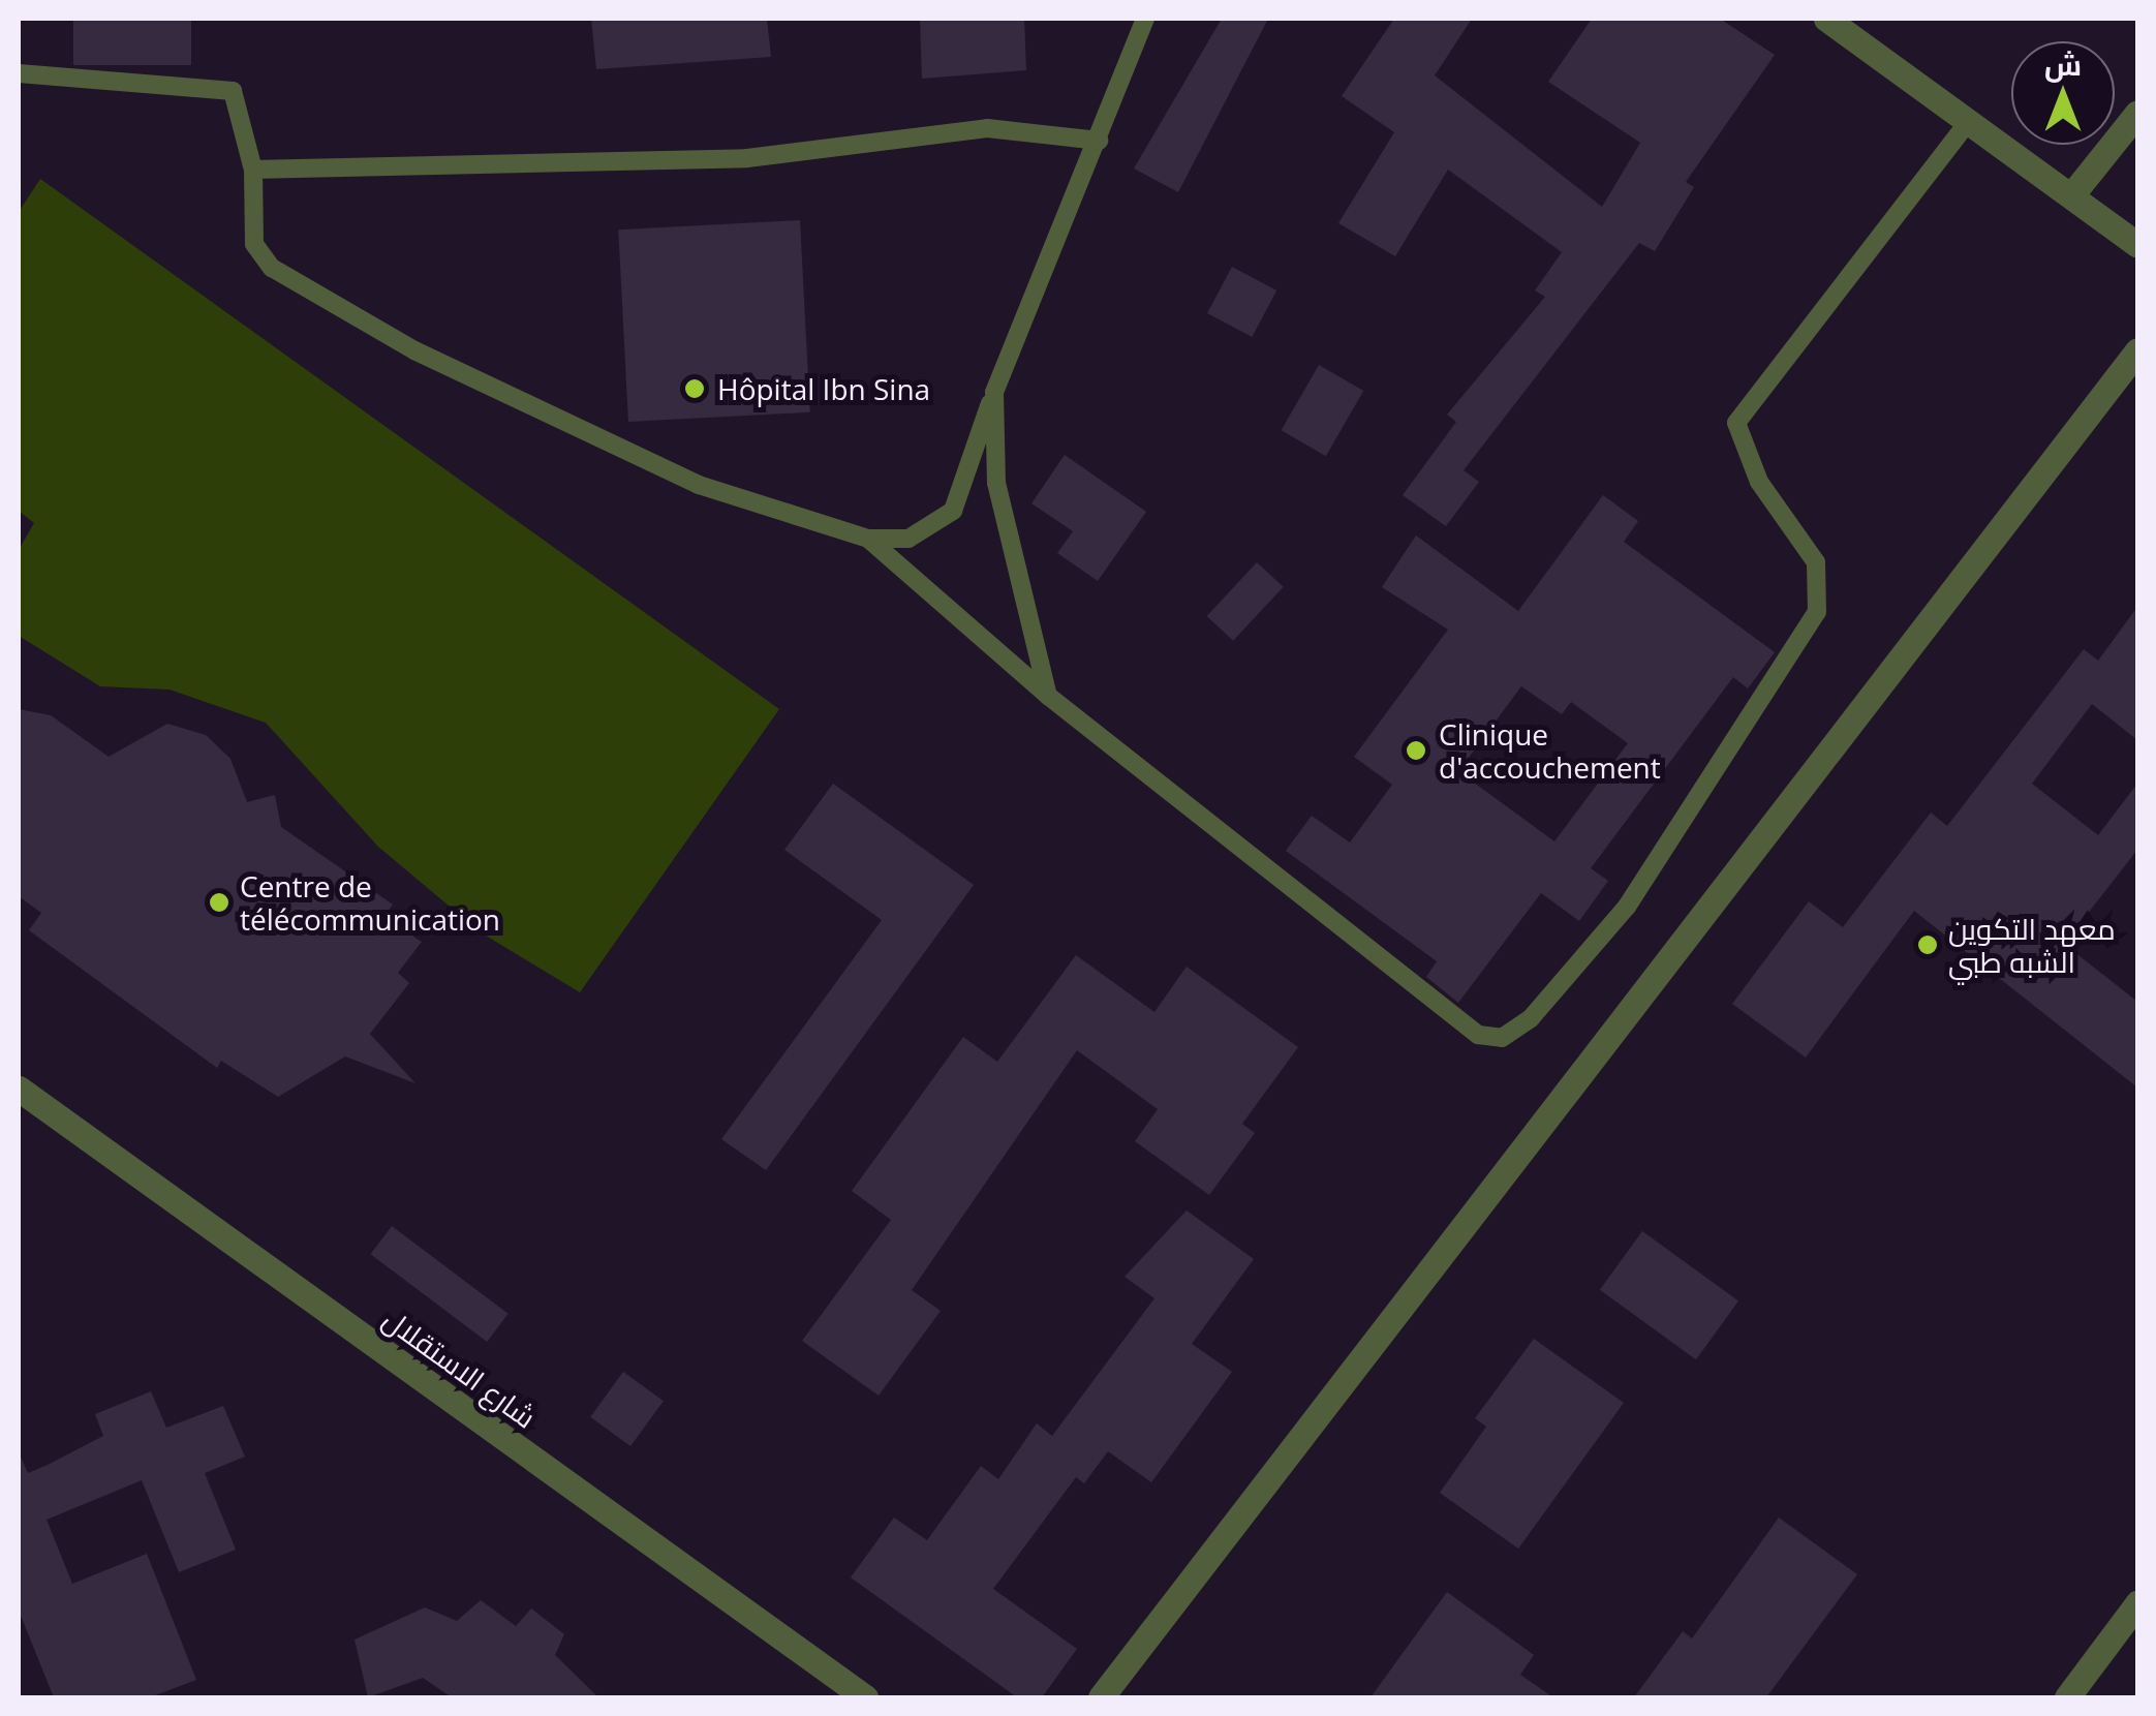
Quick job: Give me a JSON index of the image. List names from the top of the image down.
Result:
{
  "streets": {
    "street": ["شارع الاستقلال"]
  },
  "places": [
    "Hôpital Ibn Sina",
    "Clinique d'accouchement",
    "Centre de télécommunication",
    "معهد التكوين الشبه طبي"
  ],
  "north": "top"
}
